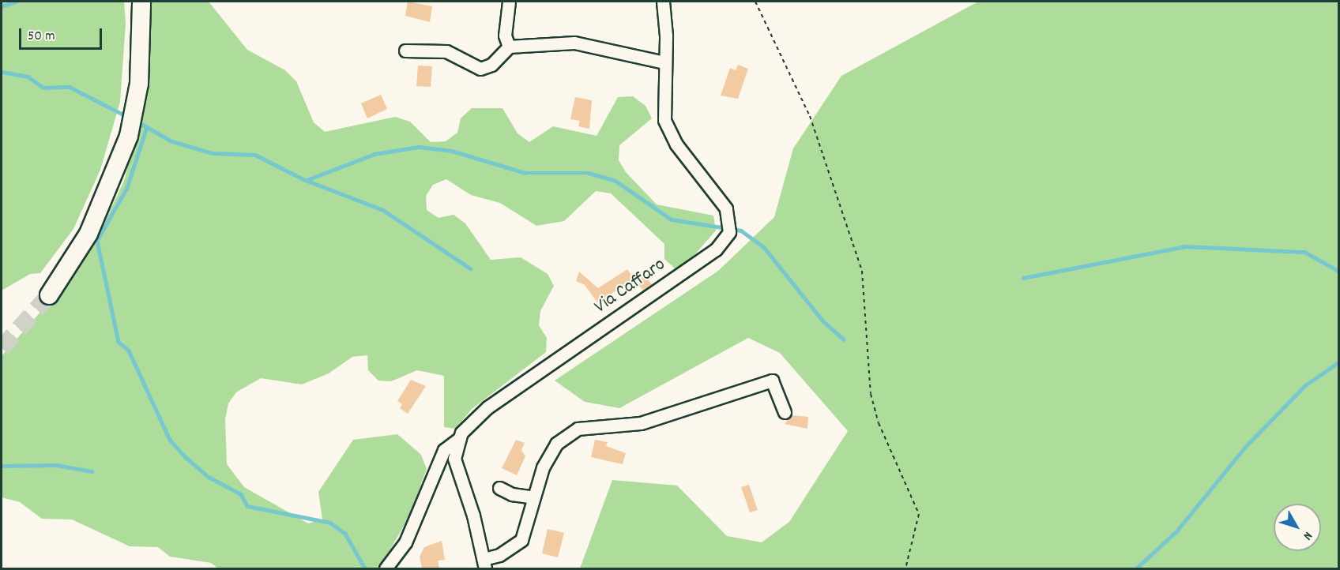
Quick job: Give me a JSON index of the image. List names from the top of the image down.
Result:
{
  "streets": {
    "street": ["Via Caffaro"]
  },
  "scale_bar": "50 m",
  "north": "bottom right"
}
